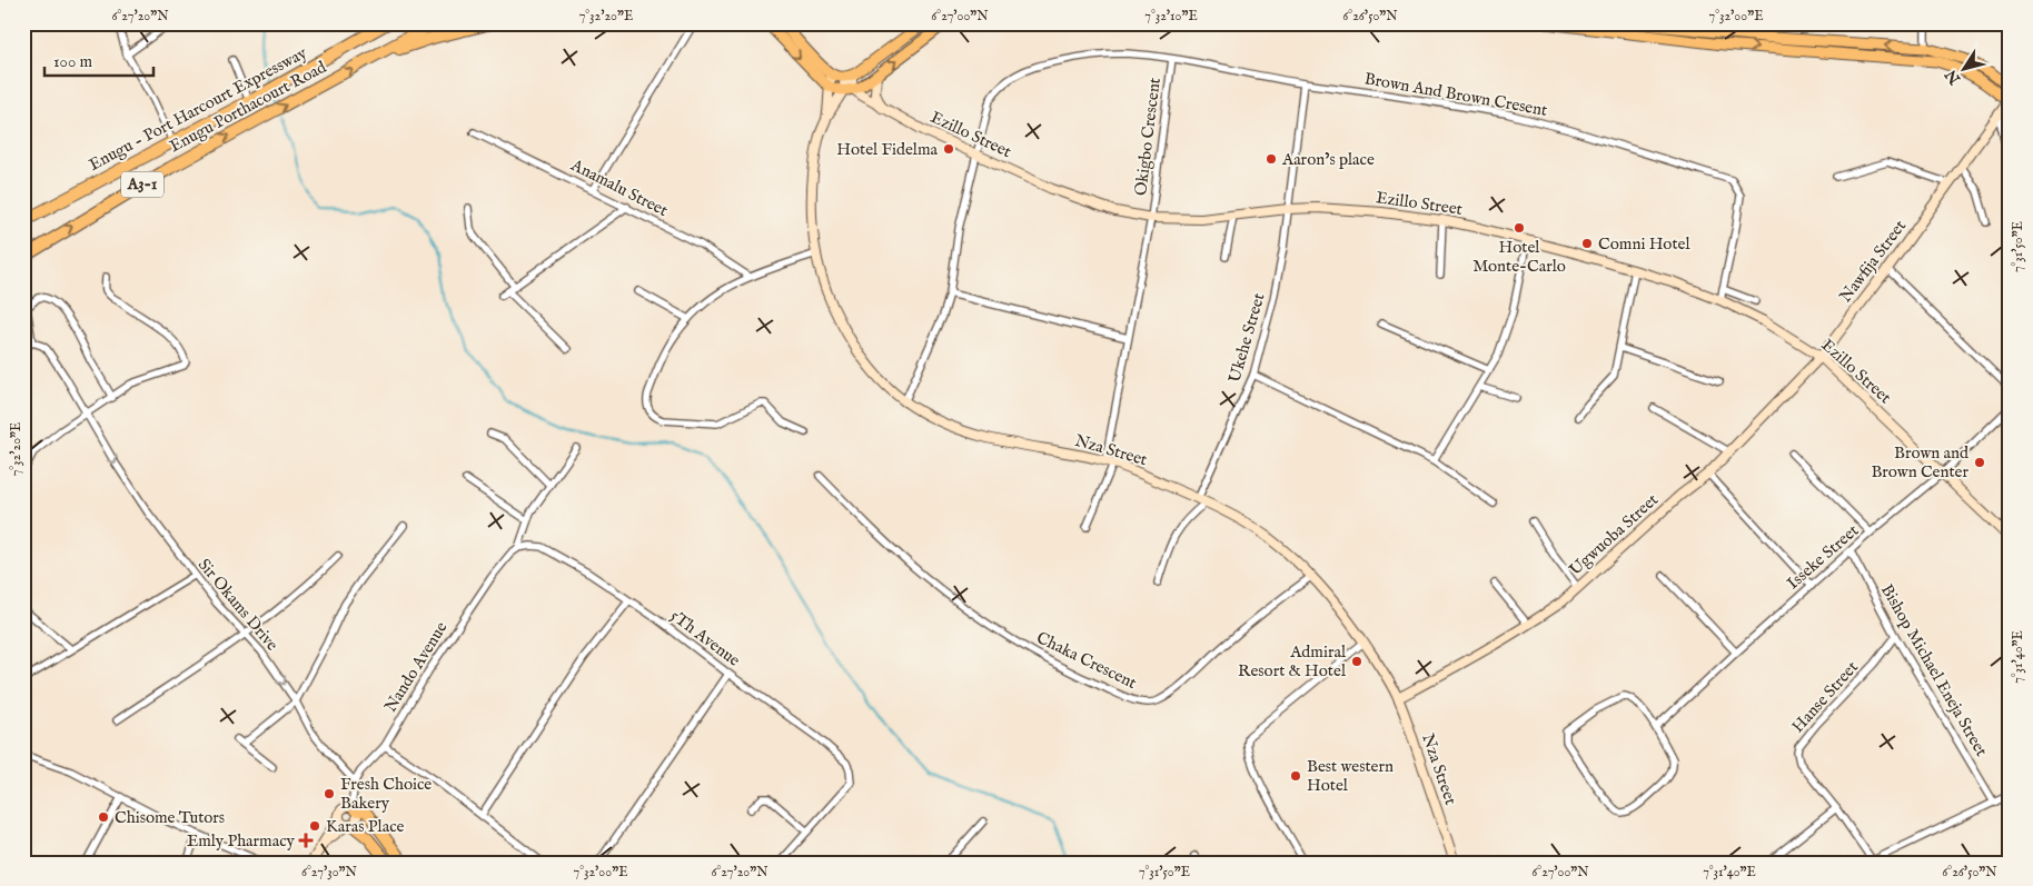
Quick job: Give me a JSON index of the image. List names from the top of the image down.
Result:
{
  "streets": {
    "highway": ["Enugu Porthacourt Road", "Enugu - Port Harcourt Expressway", "A3-1"],
    "street": [
      "Brown And Brown Cresent",
      "Ezillo Street",
      "Okigbo Crescent",
      "Anamalu Street",
      "Nawfija Street",
      "Ukehe Street",
      "Nza Street",
      "Ugwuoba Street",
      "Isseke Street",
      "Sir Okams Drive",
      "5Th Avenue",
      "Chaka Crescent",
      "Nando Avenue",
      "Bishop Michael Eneja Street",
      "Hanse Street"
    ]
  },
  "crossings": [
    ["Brown And Brown Cresent", "Ezillo Street"],
    ["Brown And Brown Cresent", "Okigbo Crescent"],
    ["Ezillo Street", "Okigbo Crescent"],
    ["Ezillo Street", "Nawfija Street"],
    ["Ezillo Street", "Ukehe Street"],
    ["Ezillo Street", "Ugwuoba Street"],
    ["Ezillo Street", "Isseke Street"],
    ["Okigbo Crescent", "Nza Street"],
    ["Nawfija Street", "Ugwuoba Street"],
    ["Ukehe Street", "Nza Street"],
    ["Nza Street", "Ugwuoba Street"],
    ["Nza Street", "Chaka Crescent"],
    ["Isseke Street", "Bishop Michael Eneja Street"],
    ["Sir Okams Drive", "Nando Avenue"],
    ["5Th Avenue", "Nando Avenue"],
    ["Bishop Michael Eneja Street", "Hanse Street"]
  ],
  "one_way": ["Enugu Porthacourt Road", "Sir Okams Drive"],
  "places": {
    "other": [
      "Hotel Fidelma",
      "Aaron’s place",
      "Hotel Monte-Carlo",
      "Comni Hotel",
      "Brown and Brown Center",
      "Admiral Resort & Hotel",
      "Best western Hotel",
      "Fresh Choice Bakery",
      "Chisome Tutors",
      "Karas Place"
    ],
    "health": ["Emly Pharmacy"]
  },
  "scale_bar": "100 m",
  "north": "bottom left",
  "coordinates": [
    "6°27'20\"N",
    "7°32'20\"E",
    "6°27'00\"N",
    "7°32'10\"E",
    "6°26'50\"N",
    "7°32'00\"E",
    "7°31'50\"E",
    "7°31'40\"E",
    "6°27'30\"N"
  ]
}
